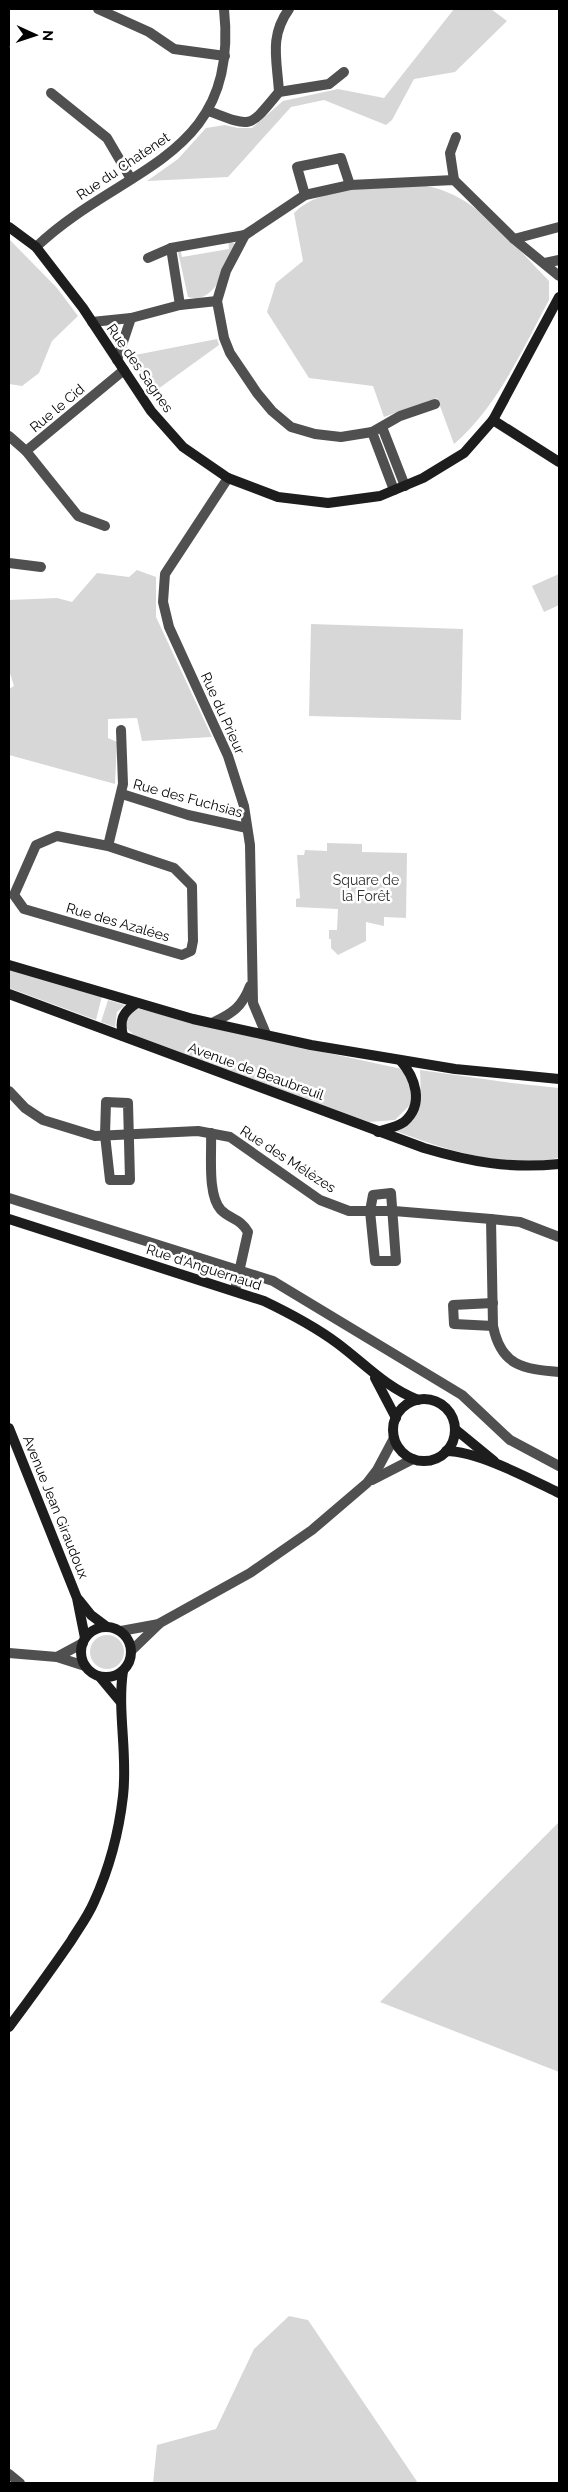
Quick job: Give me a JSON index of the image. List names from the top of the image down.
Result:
{
  "streets": {
    "main road": [
      "Rue des Sagnes",
      "Avenue de Beaubreuil",
      "Rue d'Anguernaud",
      "Avenue Jean Giraudoux"
    ],
    "street": [
      "Rue du Chatenet",
      "Rue le Cid",
      "Rue du Prieur",
      "Rue des Fuchsias",
      "Rue des Azalées",
      "Rue des Mélèzes"
    ]
  },
  "crossings": [
    ["Rue du Chatenet", "Rue des Sagnes"],
    ["Rue des Sagnes", "Rue le Cid"],
    ["Rue des Sagnes", "Rue du Prieur"],
    ["Rue du Prieur", "Rue des Fuchsias"],
    ["Rue du Prieur", "Avenue de Beaubreuil"]
  ],
  "parks": ["Square de la Forêt"],
  "north": "right"
}
